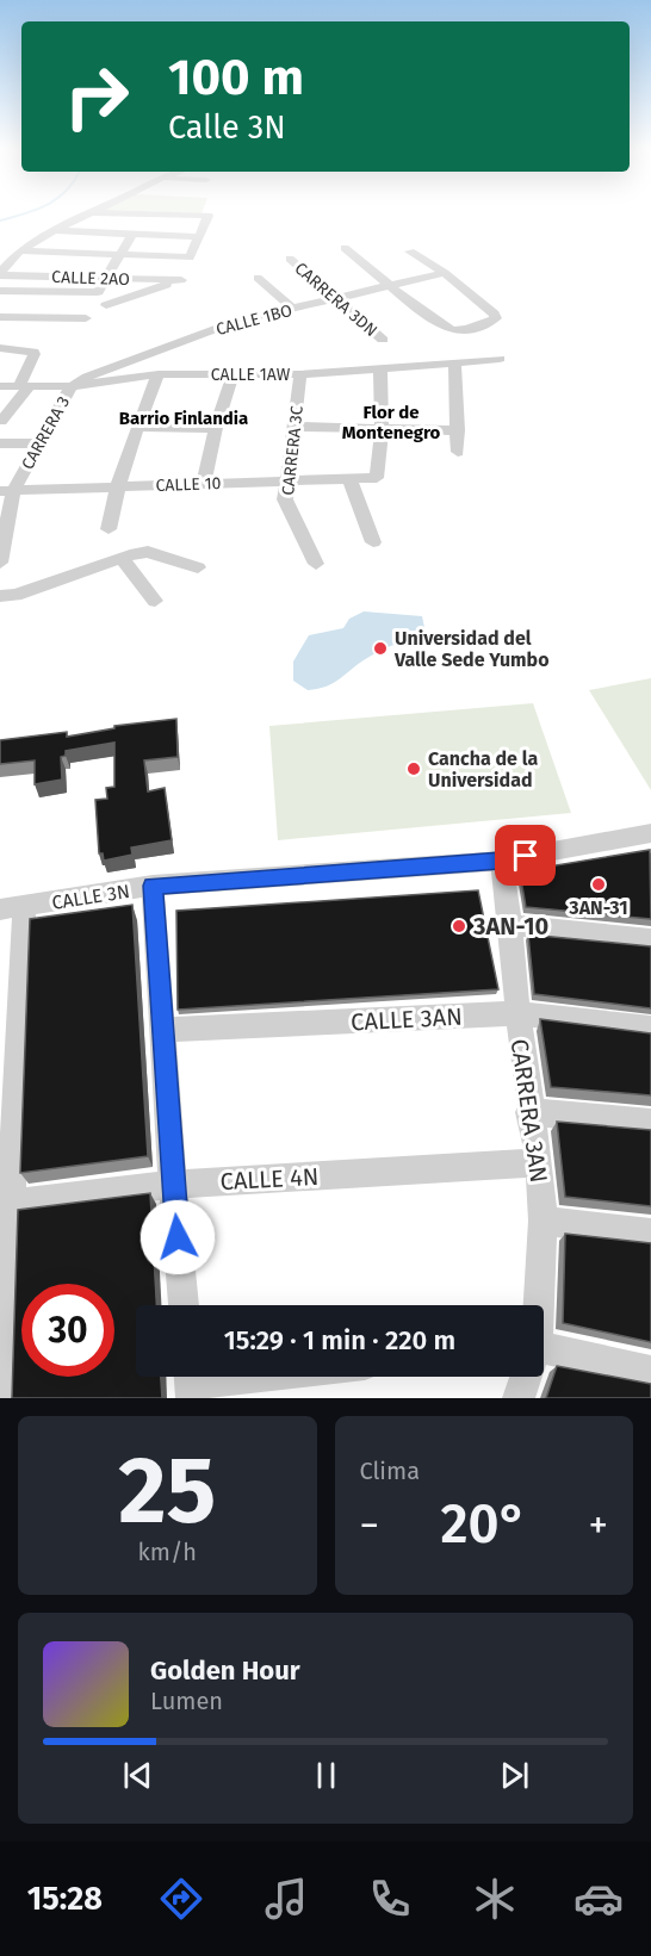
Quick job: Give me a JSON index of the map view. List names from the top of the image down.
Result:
{
  "streets": {
    "street": [
      "CALLE 2AO",
      "CARRERA 3DN",
      "CALLE 1BO",
      "CALLE 1AW",
      "CARRERA 3",
      "CARRERA 3C",
      "CALLE 10",
      "CALLE 3N",
      "CALLE 3AN",
      "CARRERA 3AN",
      "CALLE 4N"
    ]
  },
  "crossings": [
    ["CARRERA 3DN", "CALLE 1BO"],
    ["CALLE 1BO", "CALLE 1AW"],
    ["CALLE 1BO", "CARRERA 3"],
    ["CALLE 1AW", "CARRERA 3"],
    ["CALLE 1AW", "CARRERA 3C"],
    ["CARRERA 3", "CALLE 10"],
    ["CARRERA 3C", "CALLE 10"],
    ["CALLE 3N", "CARRERA 3AN"],
    ["CALLE 3AN", "CARRERA 3AN"],
    ["CARRERA 3AN", "CALLE 4N"]
  ],
  "districts": ["Flor de Montenegro", "Barrio Finlandia"],
  "places": [
    "Universidad del Valle Sede Yumbo",
    "Cancha de la Universidad",
    "3AN-31",
    "3AN-10"
  ],
  "page": {
    "turn": ["100 m", "Calle 3N"],
    "limit": "30",
    "trip": "15:29 · 1 min · 220 m",
    "tile": [
      ["25", "km/h"],
      "Clima"
    ],
    "heat": ["−", "20°", "+"],
    "song": ["Golden Hour", "Lumen"],
    "tabs": "15:28"
  }
}
